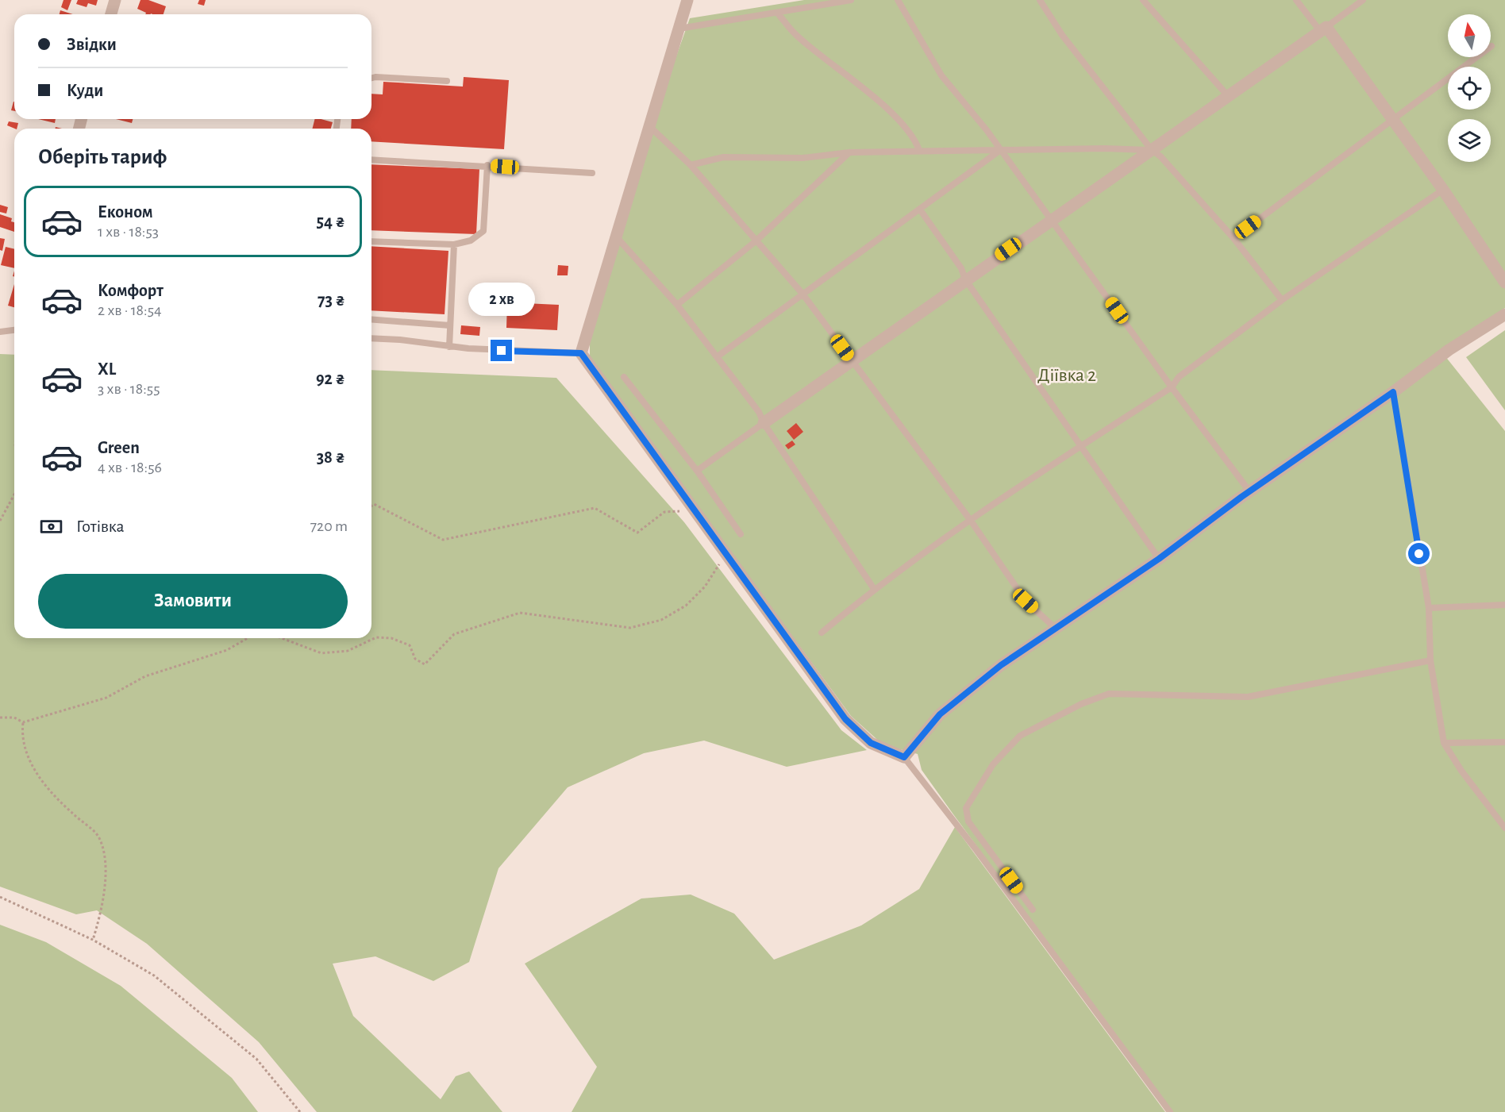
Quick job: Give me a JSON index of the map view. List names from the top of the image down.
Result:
{
  "parks": ["Діївка 2"],
  "north": "top",
  "page": {
    "banner": ["Звідки", "Куди"],
    "heading": "Оберіть тариф",
    "list": [
      {
        "name": "Економ",
        "note": "1 хв · 18:53",
        "value": "54 ₴"
      },
      {
        "name": "Комфорт",
        "note": "2 хв · 18:54",
        "value": "73 ₴"
      },
      {
        "name": "XL",
        "note": "3 хв · 18:55",
        "value": "92 ₴"
      },
      {
        "name": "Green",
        "note": "4 хв · 18:56",
        "value": "38 ₴"
      }
    ],
    "bubble": "2 хв",
    "pay": ["Готівка", "720 m"],
    "buttons": "Замовити"
  }
}
